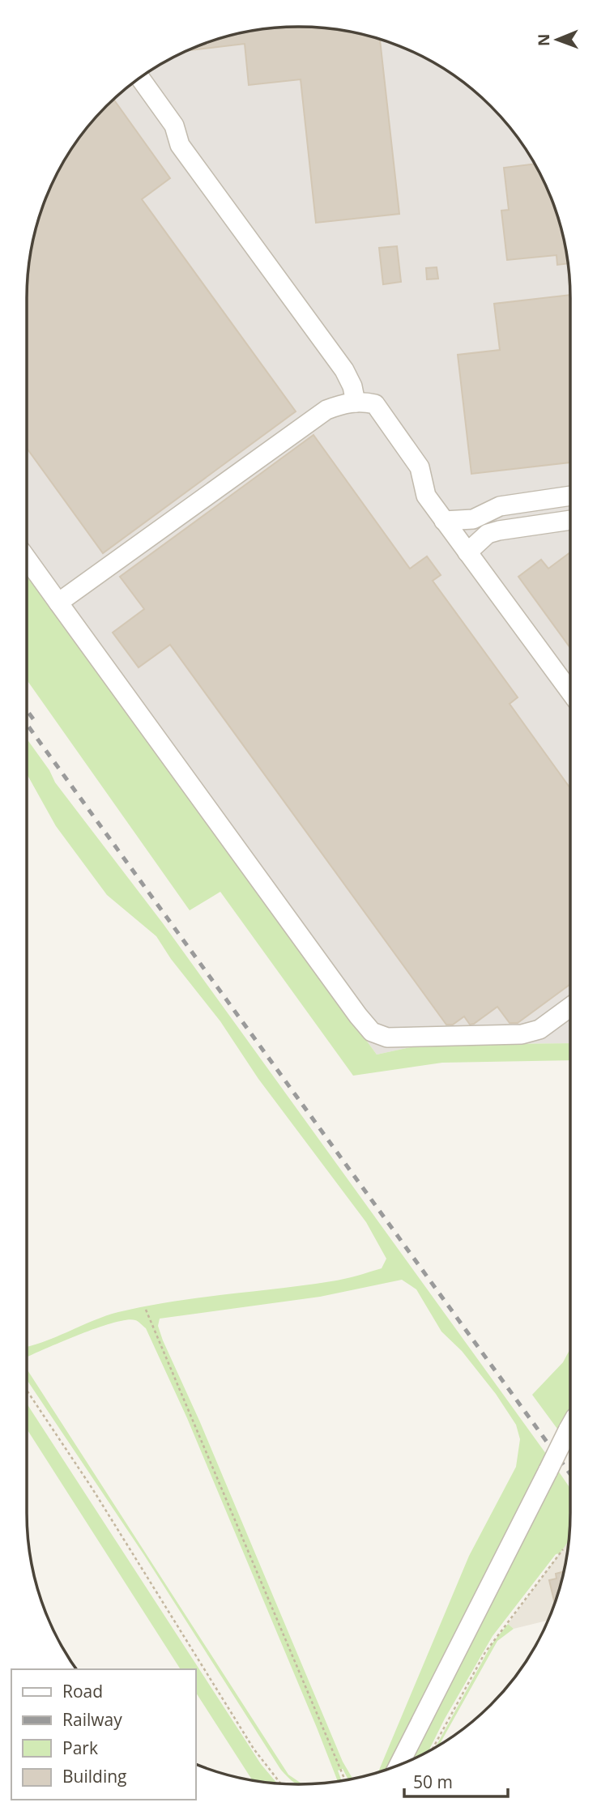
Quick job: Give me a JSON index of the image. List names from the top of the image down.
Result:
{
  "legend": [
    "Road",
    "Railway",
    "Park",
    "Building"
  ],
  "scale_bar": "50 m",
  "north": "left"
}
